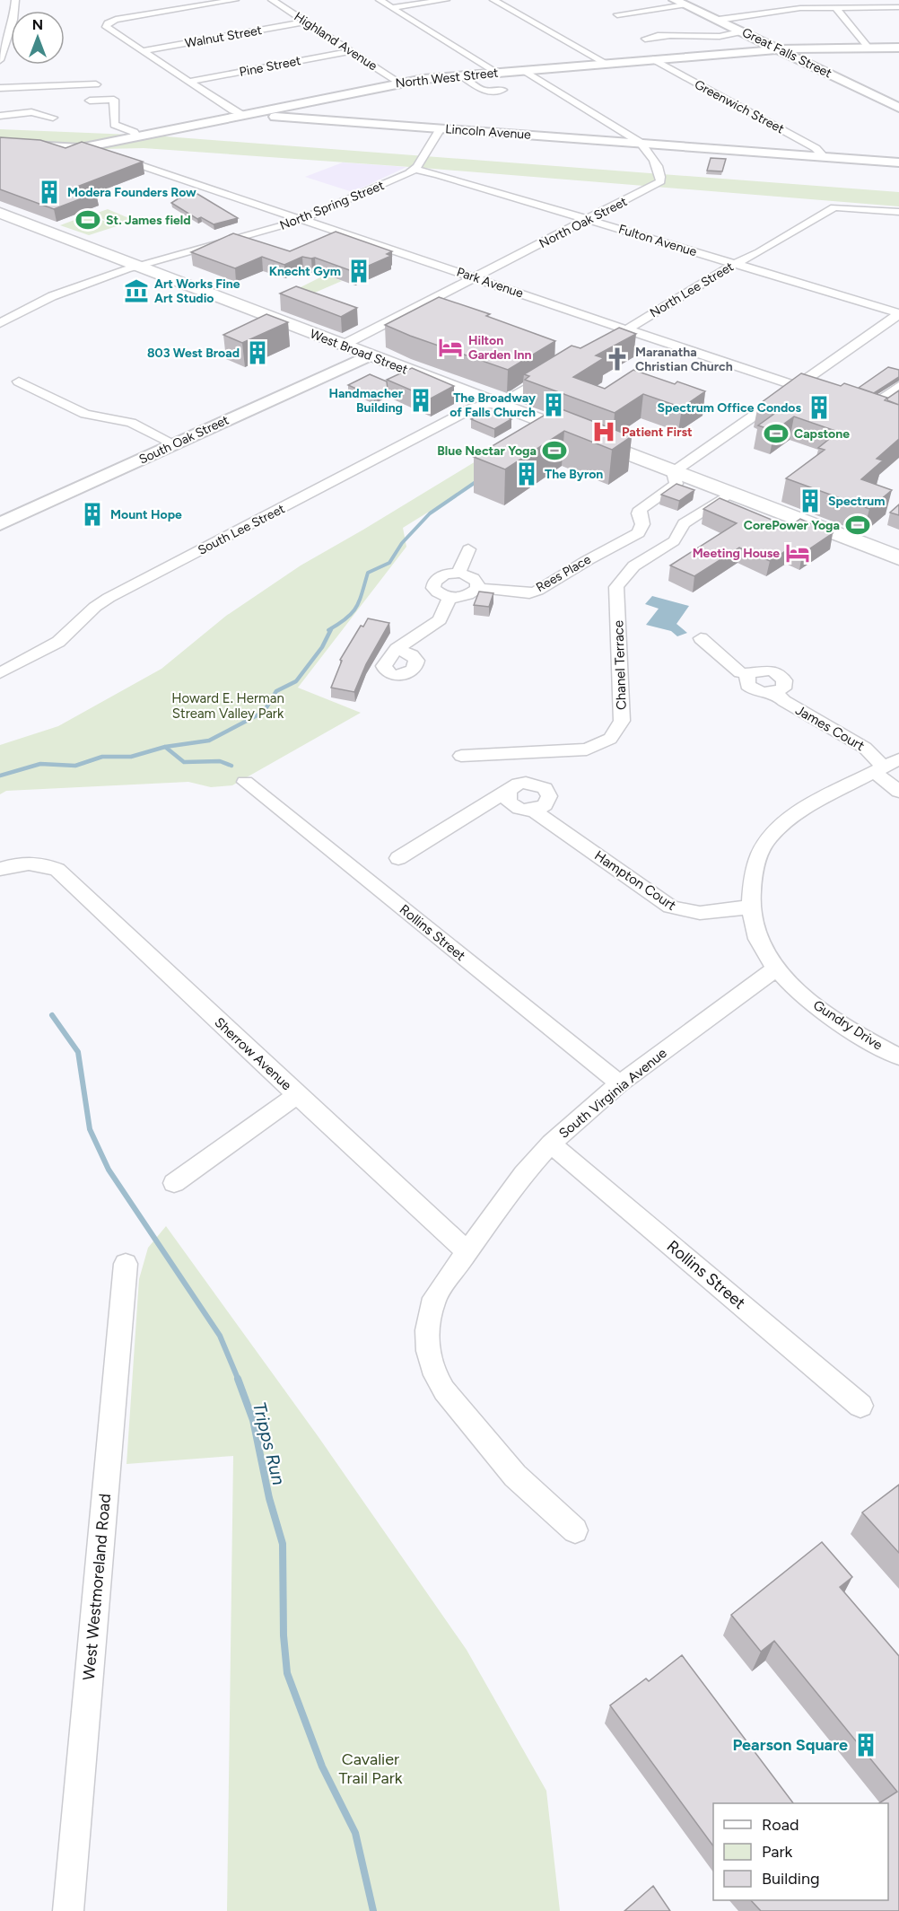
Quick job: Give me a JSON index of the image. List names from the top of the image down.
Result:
{
  "streets": {
    "main road": [
      "Great Falls Street",
      "North West Street",
      "Lincoln Avenue",
      "West Broad Street",
      "South Oak Street"
    ],
    "street": [
      "Walnut Street",
      "Highland Avenue",
      "Pine Street",
      "Greenwich Street",
      "North Spring Street",
      "North Oak Street",
      "Fulton Avenue",
      "Park Avenue",
      "North Lee Street",
      "South Lee Street",
      "Rees Place",
      "Chanel Terrace",
      "James Court",
      "Hampton Court",
      "Rollins Street",
      "Gundry Drive",
      "Sherrow Avenue",
      "South Virginia Avenue",
      "West Westmoreland Road"
    ]
  },
  "crossings": [
    ["Walnut Street", "Highland Avenue"],
    ["Walnut Street", "Lincoln Avenue"],
    ["Highland Avenue", "Pine Street"],
    ["Highland Avenue", "North West Street"],
    ["Great Falls Street", "North West Street"],
    ["Pine Street", "Lincoln Avenue"],
    ["North West Street", "Greenwich Street"],
    ["North West Street", "Lincoln Avenue"],
    ["North West Street", "North Oak Street"],
    ["North West Street", "Park Avenue"],
    ["Greenwich Street", "Lincoln Avenue"],
    ["Lincoln Avenue", "North Oak Street"],
    ["North Spring Street", "Fulton Avenue"],
    ["North Spring Street", "Park Avenue"],
    ["North Spring Street", "West Broad Street"],
    ["North Oak Street", "Fulton Avenue"],
    ["North Oak Street", "Park Avenue"],
    ["North Oak Street", "West Broad Street"],
    ["Fulton Avenue", "North Lee Street"],
    ["Park Avenue", "North Lee Street"],
    ["West Broad Street", "South Oak Street"],
    ["West Broad Street", "South Lee Street"],
    ["West Broad Street", "Rees Place"],
    ["West Broad Street", "Chanel Terrace"],
    ["Rollins Street", "South Virginia Avenue"],
    ["Gundry Drive", "South Virginia Avenue"],
    ["Sherrow Avenue", "South Virginia Avenue"]
  ],
  "water": ["Tripps Run"],
  "parks": ["Howard E. Herman Stream Valley Park", "Cavalier Trail Park"],
  "places": {
    "building": [
      "Modera Founders Row",
      "Knecht Gym",
      "803 West Broad",
      "Handmacher Building",
      "The Broadway of Falls Church",
      "Spectrum Office Condos",
      "The Byron",
      "Spectrum",
      "Mount Hope",
      "Pearson Square"
    ],
    "sports": [
      "St. James field",
      "Capstone",
      "Blue Nectar Yoga",
      "CorePower Yoga"
    ],
    "museum": ["Art Works Fine Art Studio"],
    "hotel": ["Hilton Garden Inn", "Meeting House"],
    "church": ["Maranatha Christian Church"],
    "hospital": ["Patient First"]
  },
  "legend": ["Road", "Park", "Building"],
  "north": "top"
}
